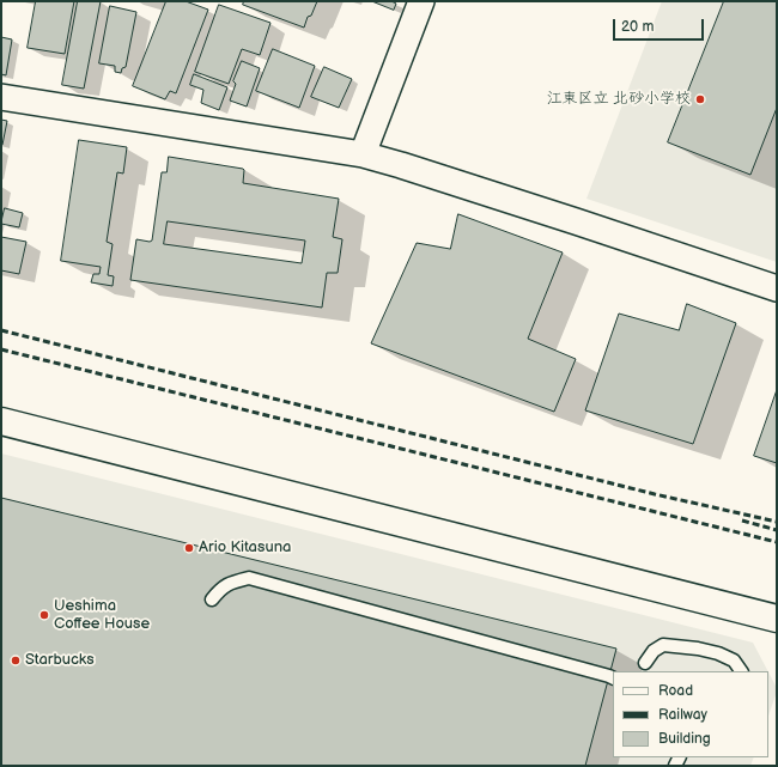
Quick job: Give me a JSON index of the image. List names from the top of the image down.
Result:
{
  "places": [
    "江東区立 北砂小学校",
    "Ario Kitasuna",
    "Ueshima Coffee House",
    "Starbucks"
  ],
  "legend": ["Road", "Railway", "Building"],
  "scale_bar": "20 m"
}
